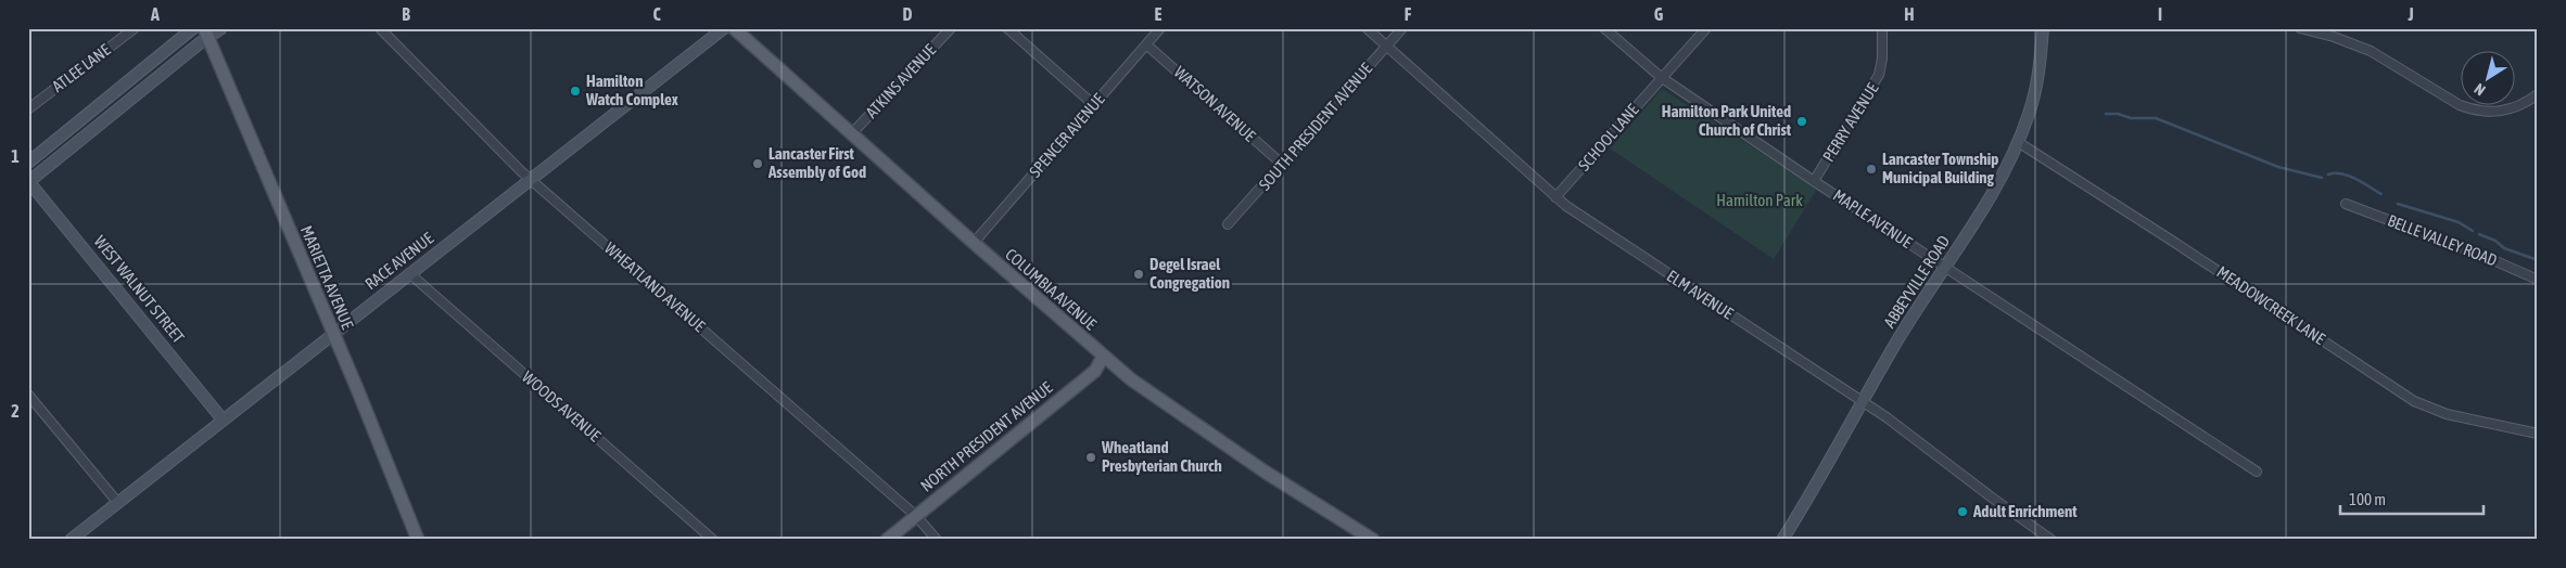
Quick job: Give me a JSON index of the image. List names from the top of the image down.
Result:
{
  "streets": {
    "main road": [
      "RACE AVENUE",
      "MARIETTA AVENUE",
      "ABBEYVILLE ROAD",
      "WEST WALNUT STREET",
      "COLUMBIA AVENUE",
      "NORTH PRESIDENT AVENUE"
    ],
    "street": [
      "ATLEE LANE",
      "ATKINS AVENUE",
      "WATSON AVENUE",
      "PERRY AVENUE",
      "SOUTH PRESIDENT AVENUE",
      "SPENCER AVENUE",
      "SCHOOL LANE",
      "MAPLE AVENUE",
      "BELLE VALLEY ROAD",
      "WHEATLAND AVENUE",
      "ELM AVENUE",
      "MEADOWCREEK LANE",
      "WOODS AVENUE"
    ]
  },
  "crossings": [
    ["ATKINS AVENUE", "COLUMBIA AVENUE"],
    ["WATSON AVENUE", "SOUTH PRESIDENT AVENUE"],
    ["WATSON AVENUE", "SPENCER AVENUE"],
    ["PERRY AVENUE", "MAPLE AVENUE"],
    ["SOUTH PRESIDENT AVENUE", "ELM AVENUE"],
    ["SPENCER AVENUE", "COLUMBIA AVENUE"],
    ["SCHOOL LANE", "MAPLE AVENUE"],
    ["SCHOOL LANE", "ELM AVENUE"],
    ["MAPLE AVENUE", "ABBEYVILLE ROAD"],
    ["RACE AVENUE", "MARIETTA AVENUE"],
    ["RACE AVENUE", "WHEATLAND AVENUE"],
    ["RACE AVENUE", "WEST WALNUT STREET"],
    ["RACE AVENUE", "WOODS AVENUE"],
    ["ABBEYVILLE ROAD", "ELM AVENUE"],
    ["ABBEYVILLE ROAD", "MEADOWCREEK LANE"],
    ["WHEATLAND AVENUE", "NORTH PRESIDENT AVENUE"],
    ["COLUMBIA AVENUE", "NORTH PRESIDENT AVENUE"]
  ],
  "parks": ["Hamilton Park"],
  "places": [
    "Hamilton Watch Complex",
    "Hamilton Park United Church of Christ",
    "Lancaster First Assembly of God",
    "Lancaster Township Municipal Building",
    "Degel Israel Congregation",
    "Wheatland Presbyterian Church",
    "Adult Enrichment"
  ],
  "scale_bar": "100 m",
  "north": "bottom left",
  "grid": {
    "columns": [
      "A",
      "B",
      "C",
      "D",
      "E",
      "F",
      "G",
      "H",
      "I",
      "J"
    ],
    "rows": ["1", "2"]
  }
}
